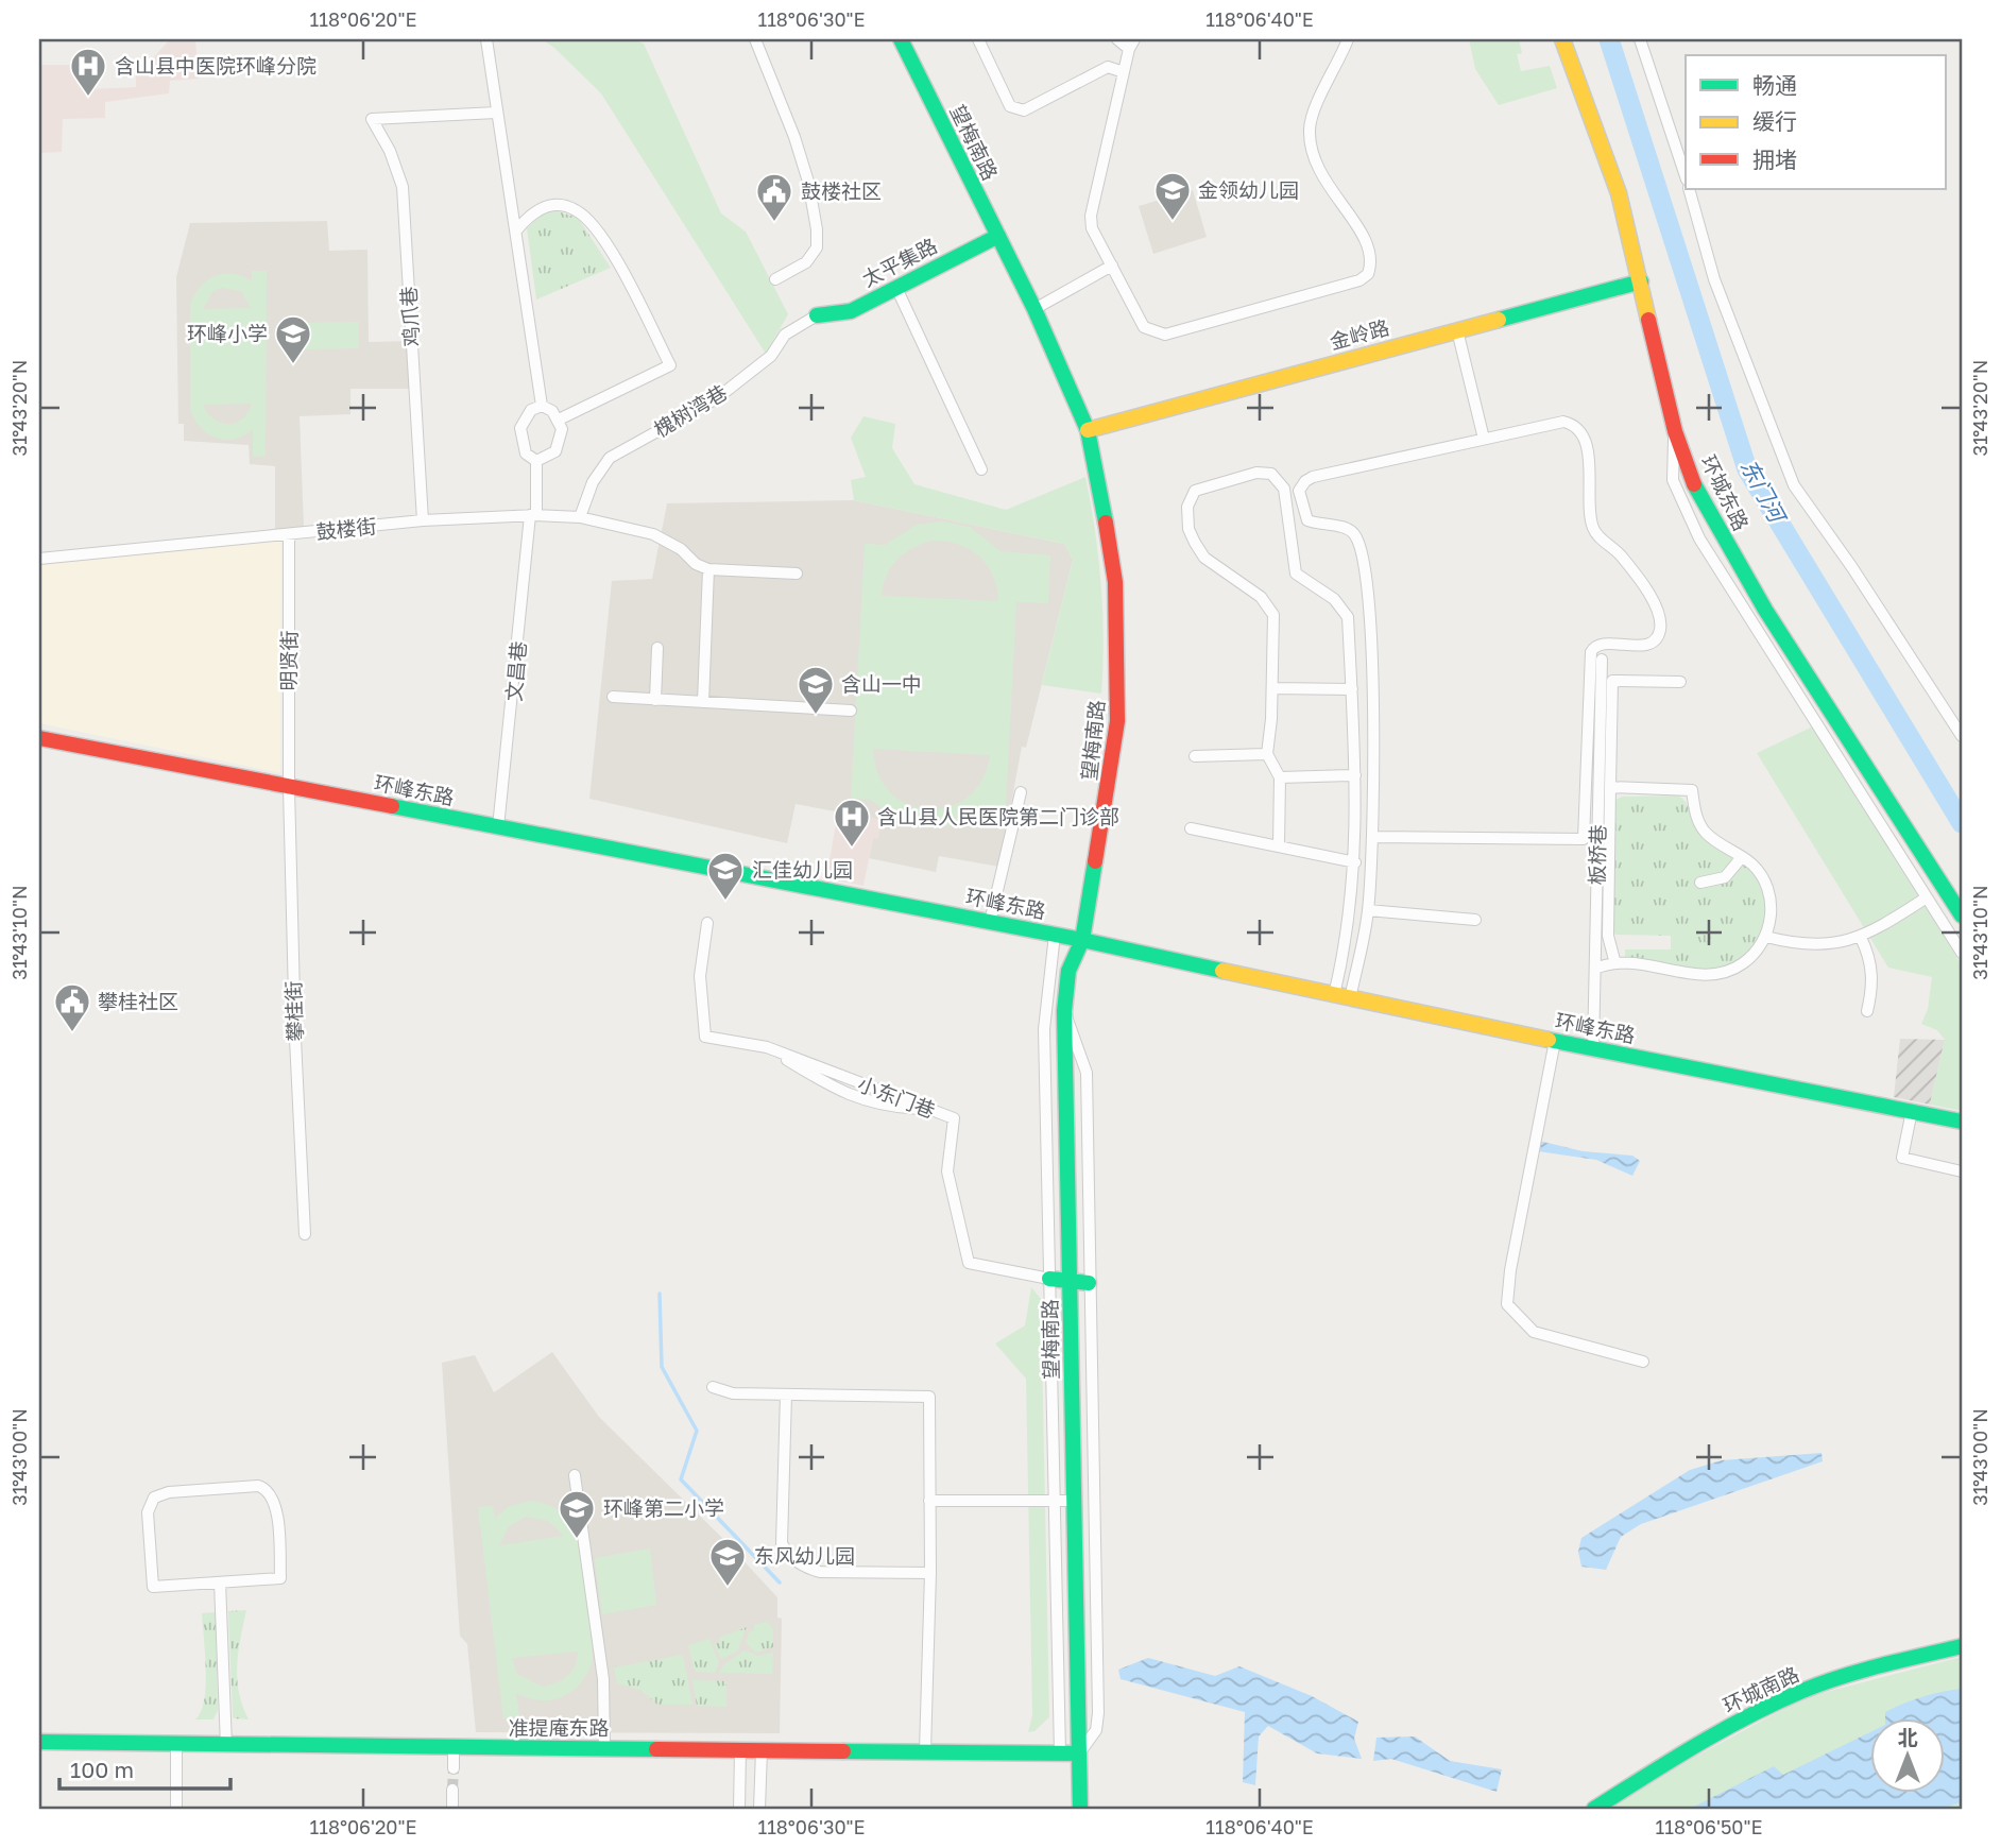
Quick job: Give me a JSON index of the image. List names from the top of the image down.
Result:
{
  "streets": {
    "main road": [
      "望梅南路",
      "太平集路",
      "金岭路",
      "环城东路",
      "环峰东路",
      "环城南路",
      "准提庵东路"
    ],
    "street": [
      "鸡爪巷",
      "槐树湾巷",
      "鼓楼街",
      "明贤街",
      "文昌巷",
      "板桥巷",
      "攀桂街",
      "小东门巷"
    ]
  },
  "crossings": [
    ["望梅南路", "太平集路"],
    ["望梅南路", "金岭路"],
    ["望梅南路", "环峰东路"],
    ["望梅南路", "准提庵东路"],
    ["太平集路", "槐树湾巷"],
    ["鸡爪巷", "鼓楼街"],
    ["金岭路", "环城东路"],
    ["槐树湾巷", "鼓楼街"],
    ["鼓楼街", "明贤街"],
    ["鼓楼街", "文昌巷"],
    ["明贤街", "环峰东路"],
    ["明贤街", "攀桂街"],
    ["文昌巷", "环峰东路"],
    ["环峰东路", "板桥巷"],
    ["环峰东路", "攀桂街"]
  ],
  "water": ["东门河"],
  "places": {
    "hospital": ["含山县中医院环峰分院", "含山县人民医院第二门诊部"],
    "school or university": [
      "金领幼儿园",
      "环峰小学",
      "含山一中",
      "汇佳幼儿园",
      "环峰第二小学",
      "东风幼儿园"
    ],
    "public building": ["鼓楼社区", "攀桂社区"]
  },
  "legend": ["畅通", "缓行", "拥堵"],
  "scale_bar": "100 m",
  "north": "top",
  "coordinates": [
    "118°06'20\"E",
    "118°06'30\"E",
    "118°06'40\"E",
    "31°43'20\"N",
    "31°43'10\"N",
    "31°43'00\"N",
    "118°06'50\"E"
  ]
}
